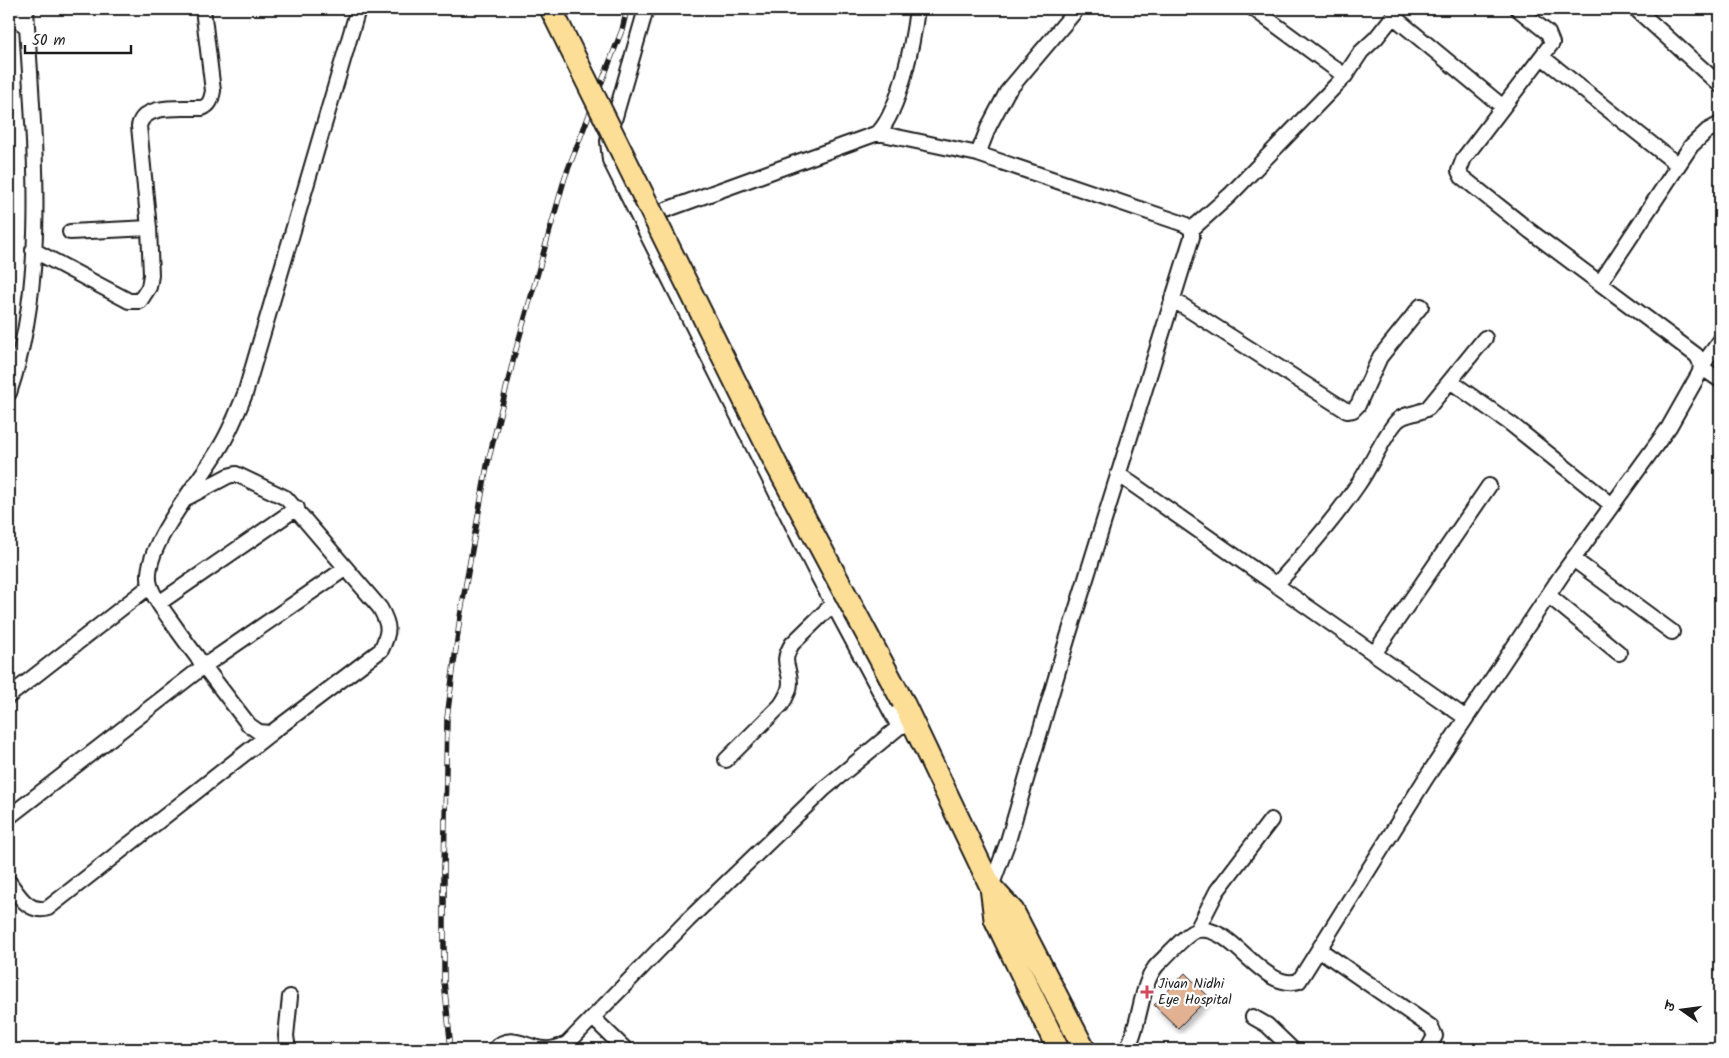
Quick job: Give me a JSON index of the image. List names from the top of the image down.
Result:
{
  "places": {
    "health": ["Jivan Nidhi Eye Hospital"]
  },
  "scale_bar": "50 m",
  "north": "left"
}
